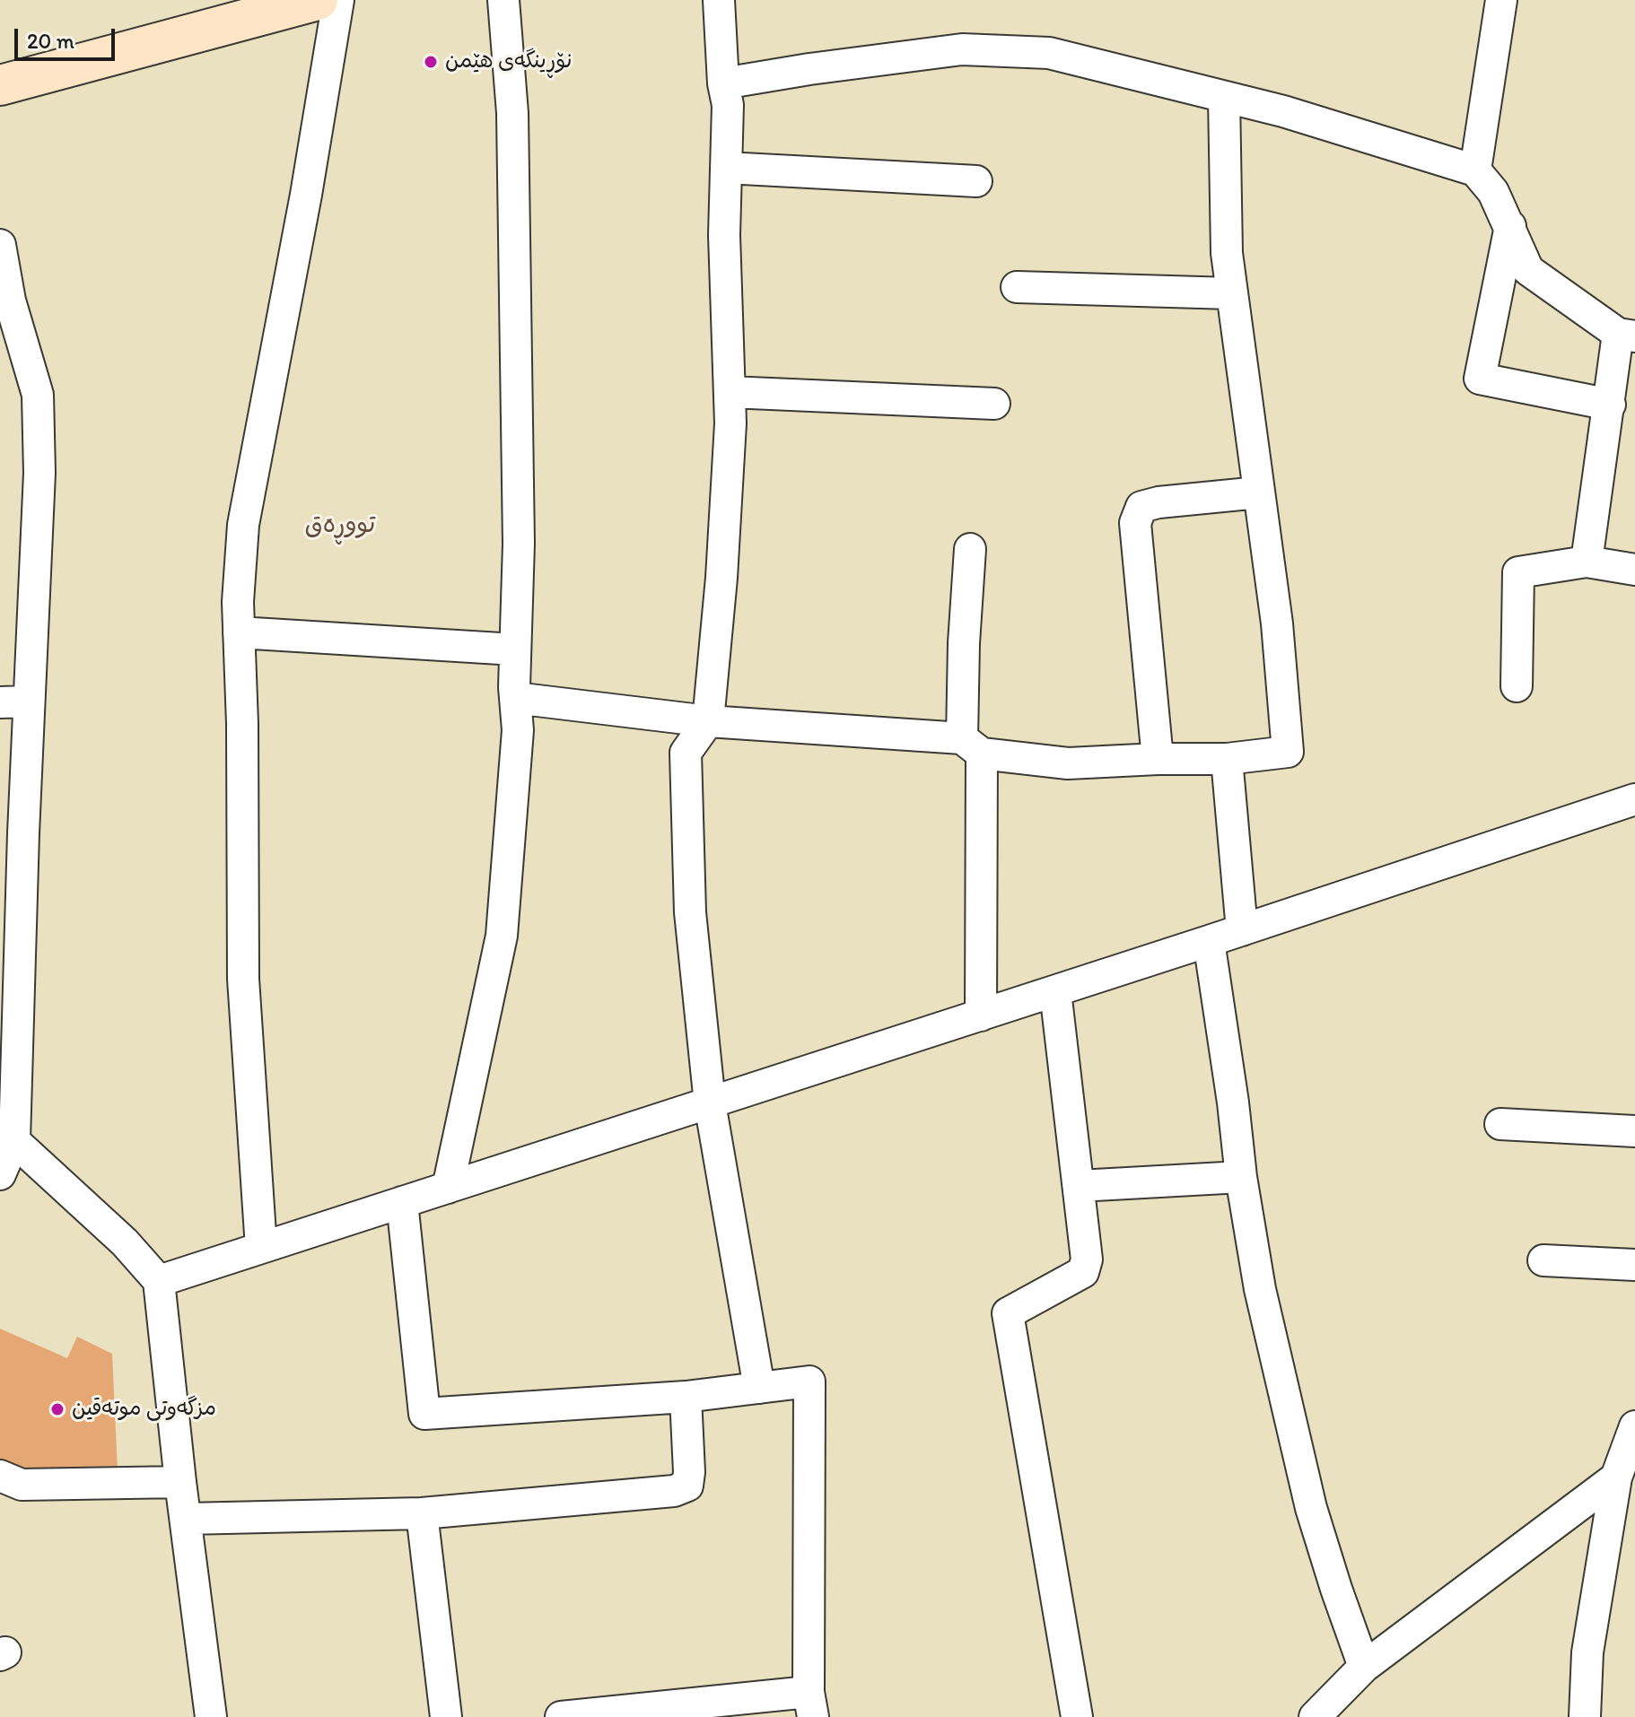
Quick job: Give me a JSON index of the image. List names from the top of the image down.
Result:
{
  "districts": ["تووڕەق"],
  "places": ["نۆڕینگەی هێمن", "مزگەوتی موتەقین"],
  "scale_bar": "20 m"
}
